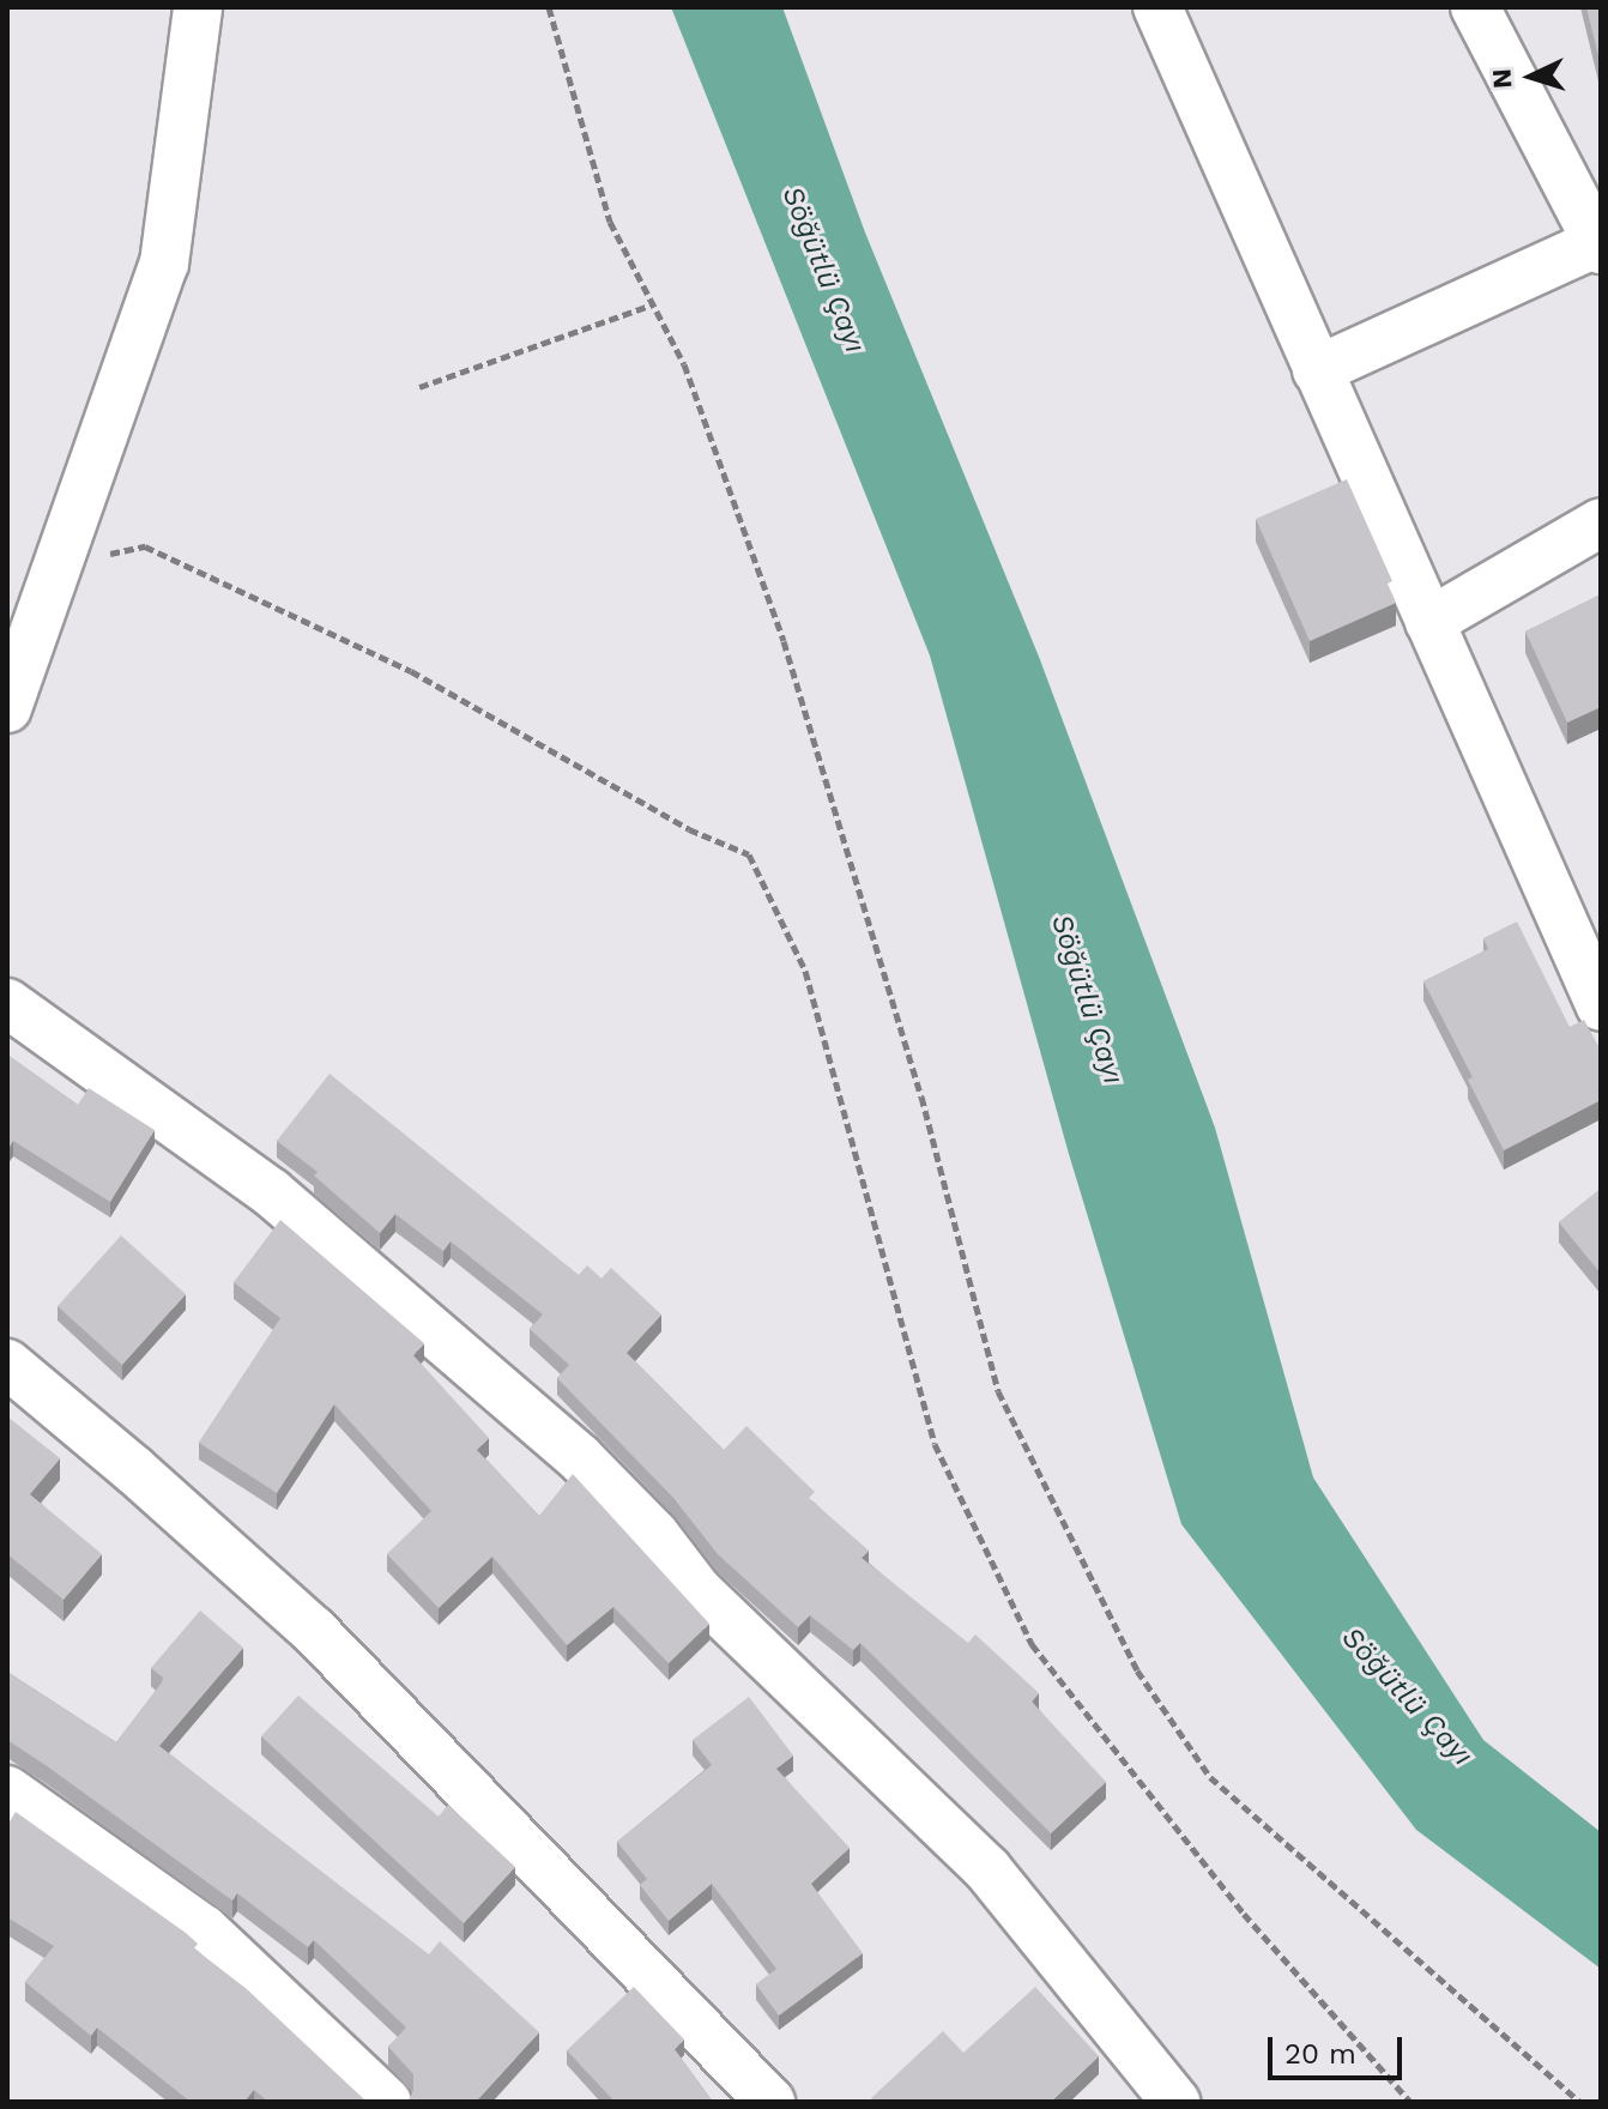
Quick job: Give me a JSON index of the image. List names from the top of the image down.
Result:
{
  "water": ["Söğütlü Çayı"],
  "scale_bar": "20 m",
  "north": "left"
}
